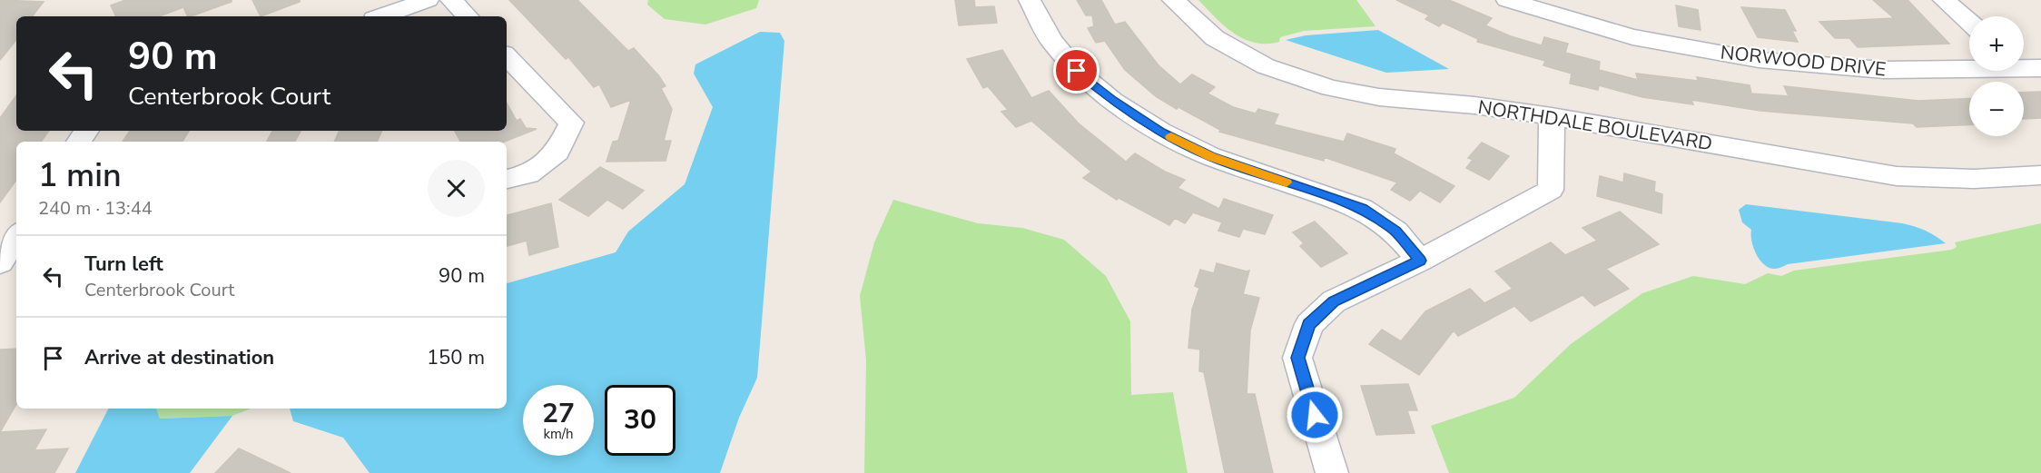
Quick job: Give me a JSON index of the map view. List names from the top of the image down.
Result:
{
  "streets": {
    "street": ["NORWOOD DRIVE", "NORTHDALE BOULEVARD"]
  },
  "page": {
    "map_buttons": ["+", "−"],
    "turn": ["90 m", "Centerbrook Court"],
    "heading": ["1 min", "240 m · 13:44"],
    "list": [
      {
        "name": "Turn left",
        "note": "Centerbrook Court",
        "value": "90 m"
      },
      {
        "name": "Arrive at destination",
        "value": "150 m"
      }
    ],
    "speed": "27 km/h",
    "limit": "30"
  }
}
